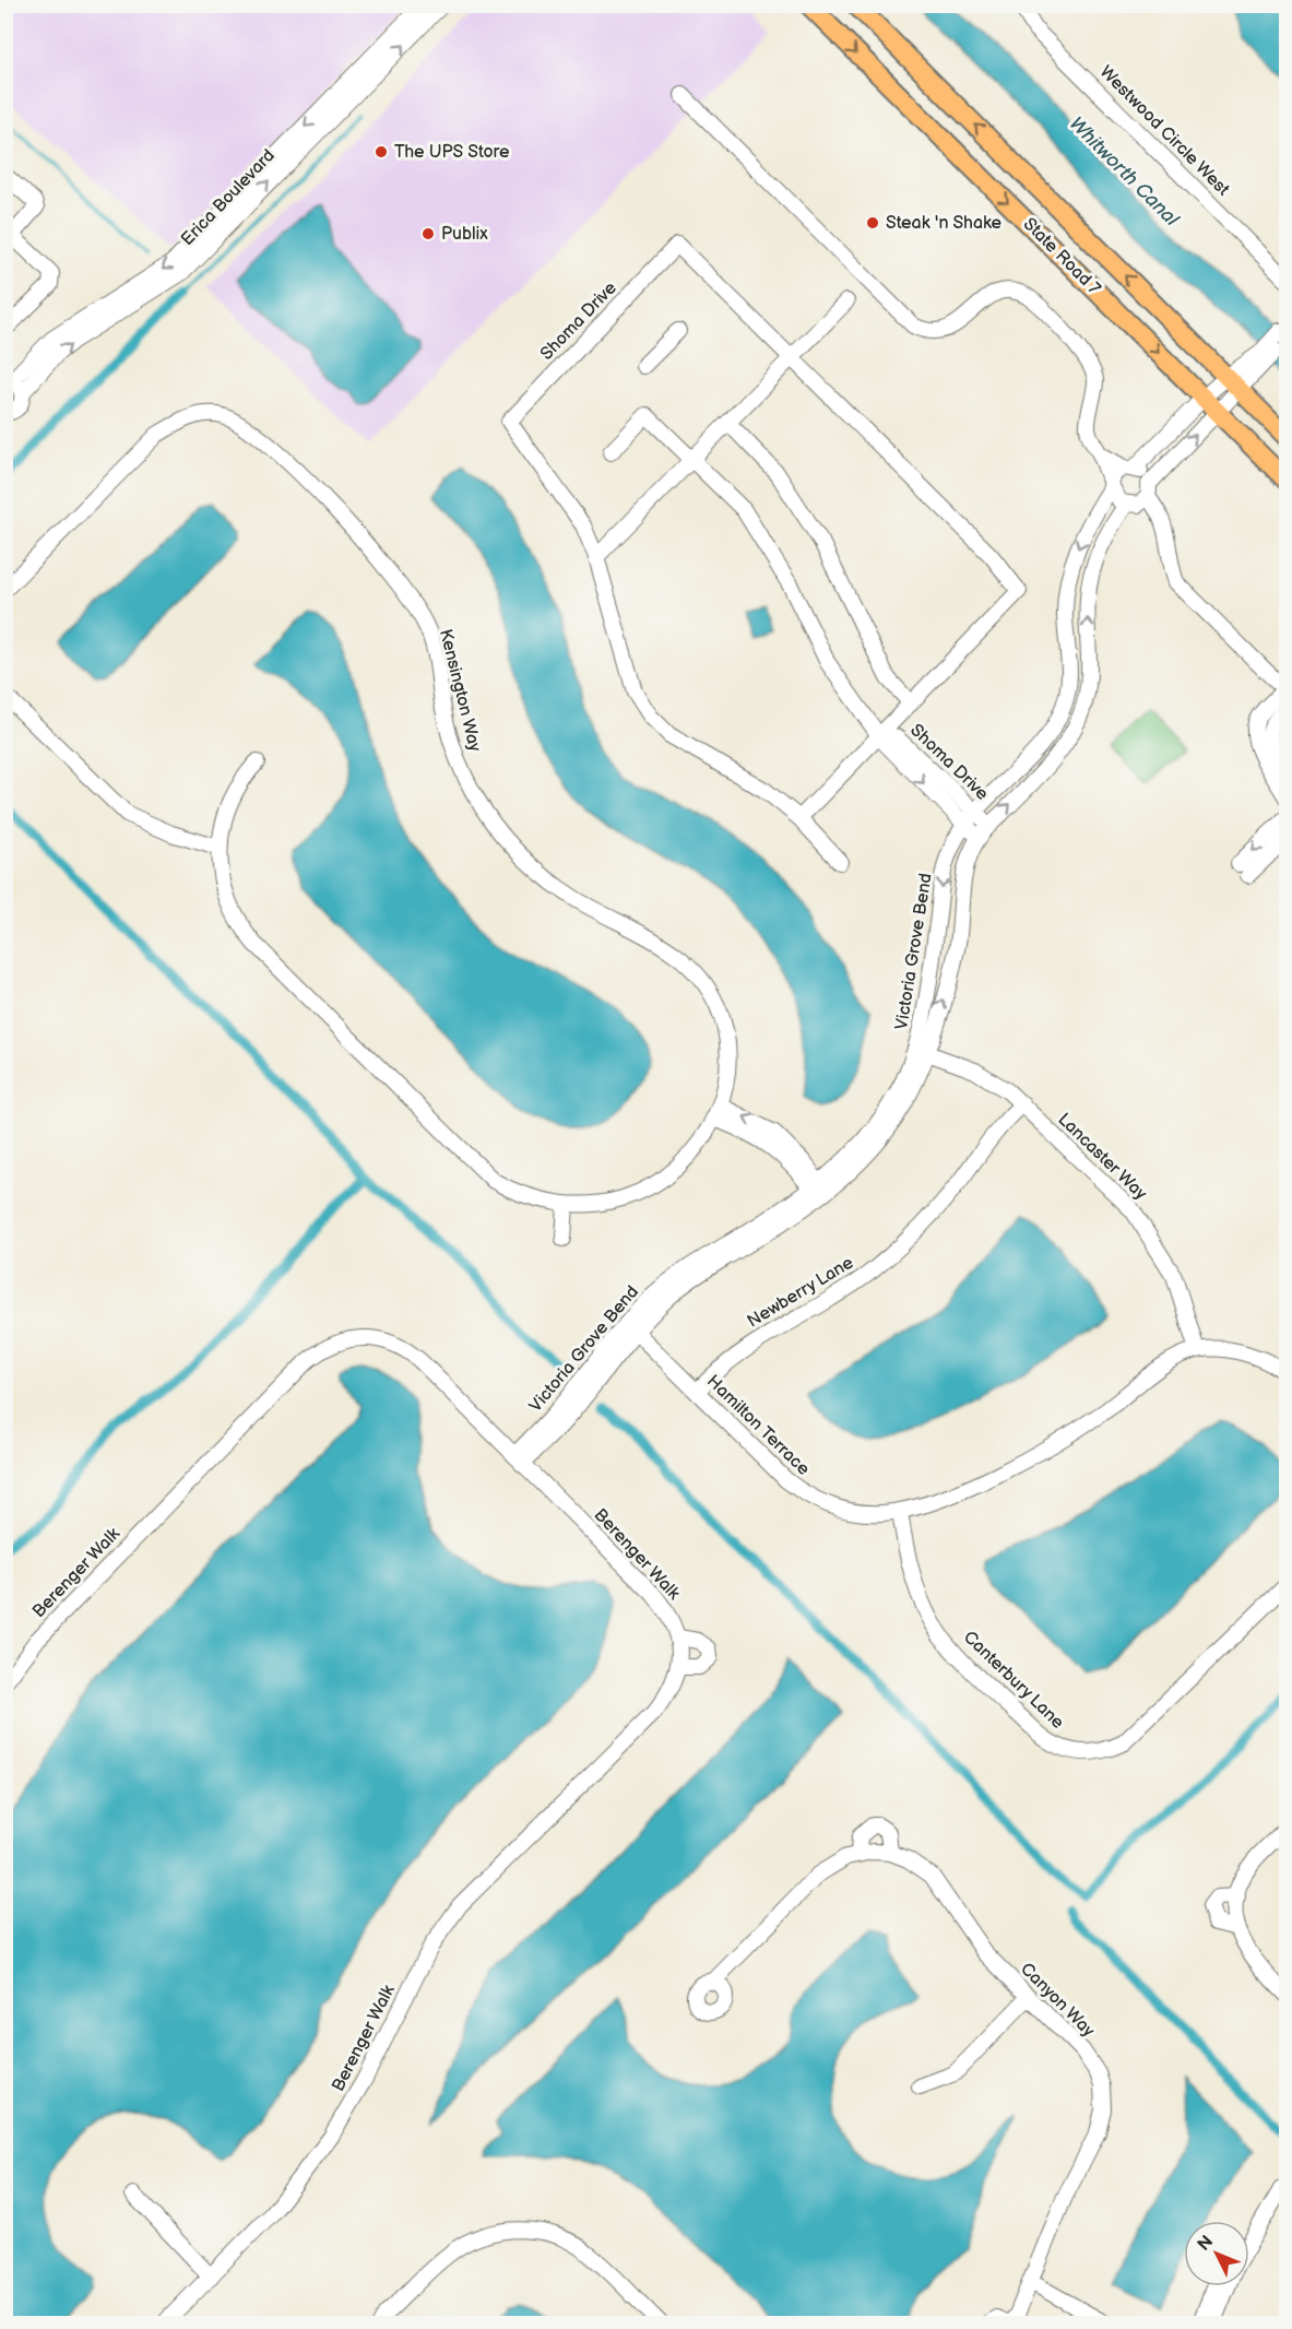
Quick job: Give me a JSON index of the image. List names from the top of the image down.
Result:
{
  "streets": {
    "main road": ["State Road 7"],
    "street": [
      "Westwood Circle West",
      "Erica Boulevard",
      "Shoma Drive",
      "Kensington Way",
      "Victoria Grove Bend",
      "Lancaster Way",
      "Newberry Lane",
      "Hamilton Terrace",
      "Berenger Walk",
      "Canterbury Lane",
      "Canyon Way"
    ]
  },
  "crossings": [
    ["State Road 7", "Victoria Grove Bend"],
    ["Shoma Drive", "Victoria Grove Bend"],
    ["Victoria Grove Bend", "Lancaster Way"],
    ["Victoria Grove Bend", "Hamilton Terrace"],
    ["Victoria Grove Bend", "Berenger Walk"],
    ["Lancaster Way", "Newberry Lane"],
    ["Lancaster Way", "Hamilton Terrace"],
    ["Newberry Lane", "Hamilton Terrace"],
    ["Hamilton Terrace", "Canterbury Lane"]
  ],
  "water": ["Whitworth Canal"],
  "places": ["The UPS Store", "Steak 'n Shake", "Publix"],
  "north": "top left"
}
